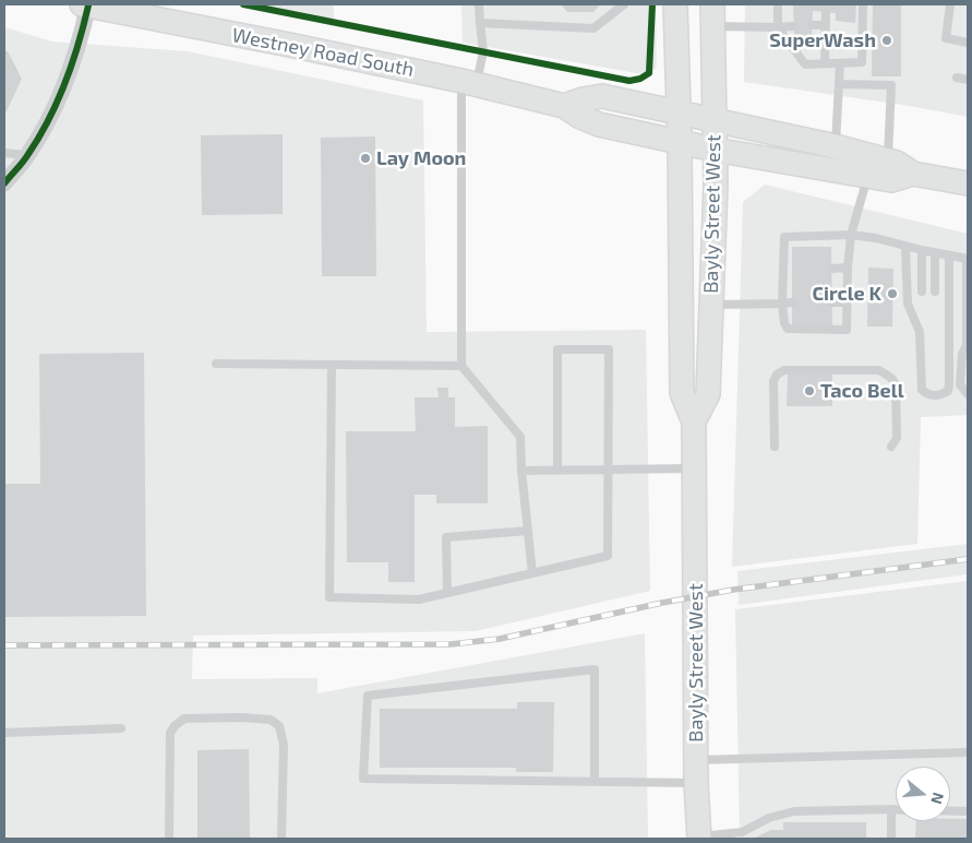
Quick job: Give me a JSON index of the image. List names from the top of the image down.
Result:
{
  "streets": {
    "main road": ["Westney Road South", "Bayly Street West"]
  },
  "crossings": [
    ["Westney Road South", "Bayly Street West"]
  ],
  "places": [
    "SuperWash",
    "Lay Moon",
    "Circle K",
    "Taco Bell"
  ],
  "north": "right"
}
